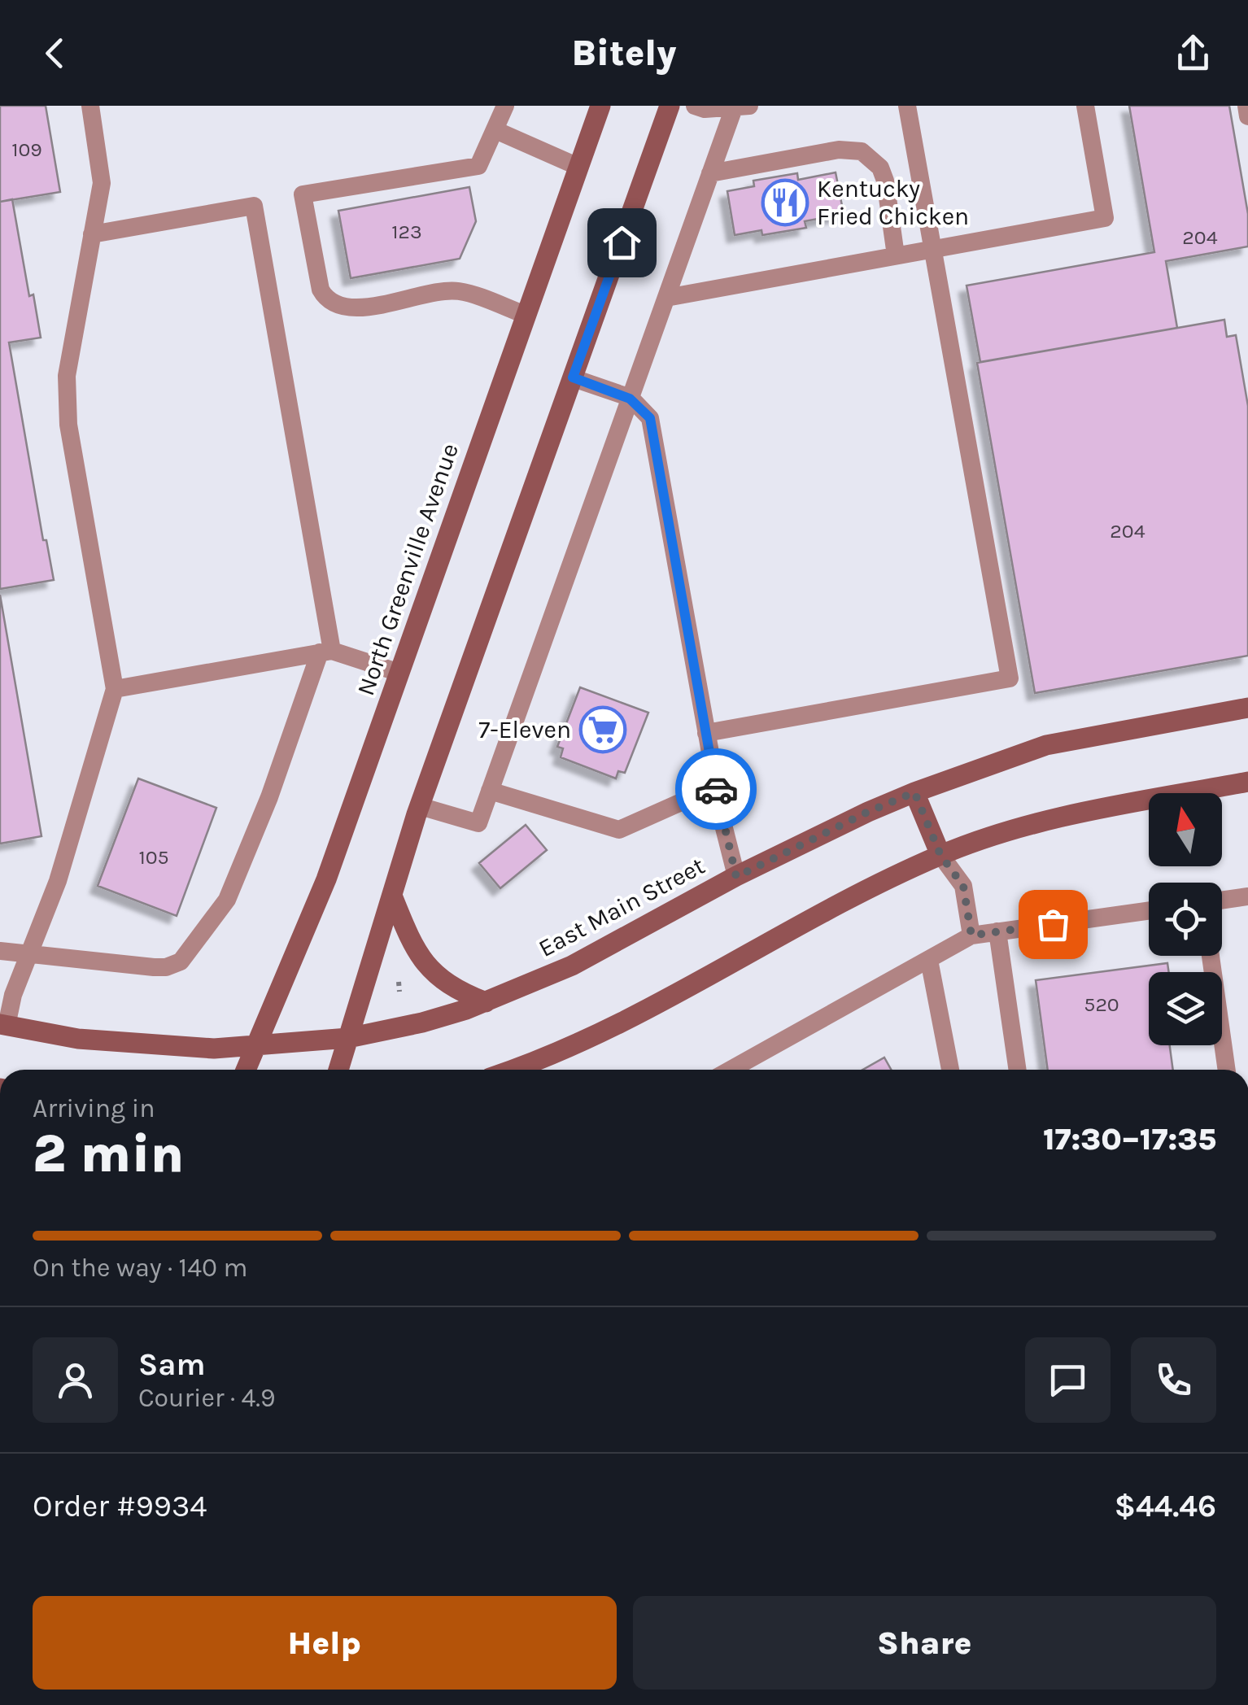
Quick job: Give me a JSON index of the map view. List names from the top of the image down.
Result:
{
  "streets": {
    "main road": ["North Greenville Avenue", "East Main Street"]
  },
  "crossings": [
    ["North Greenville Avenue", "East Main Street"]
  ],
  "places": {
    "restaurant": ["Kentucky Fried Chicken"],
    "supermarket": ["7-Eleven"]
  },
  "house_numbers": [
    "109",
    "123",
    "204",
    "204",
    "105",
    "520"
  ],
  "north": "top",
  "page": {
    "header": "Bitely",
    "heading": ["2 min", "Arriving in", "17:30–17:35"],
    "panel": [
      "Sam",
      "Courier · 4.9",
      "Order #9934",
      "$44.46"
    ],
    "bar": "On the way · 140 m",
    "buttons": ["Help", "Share"]
  }
}
